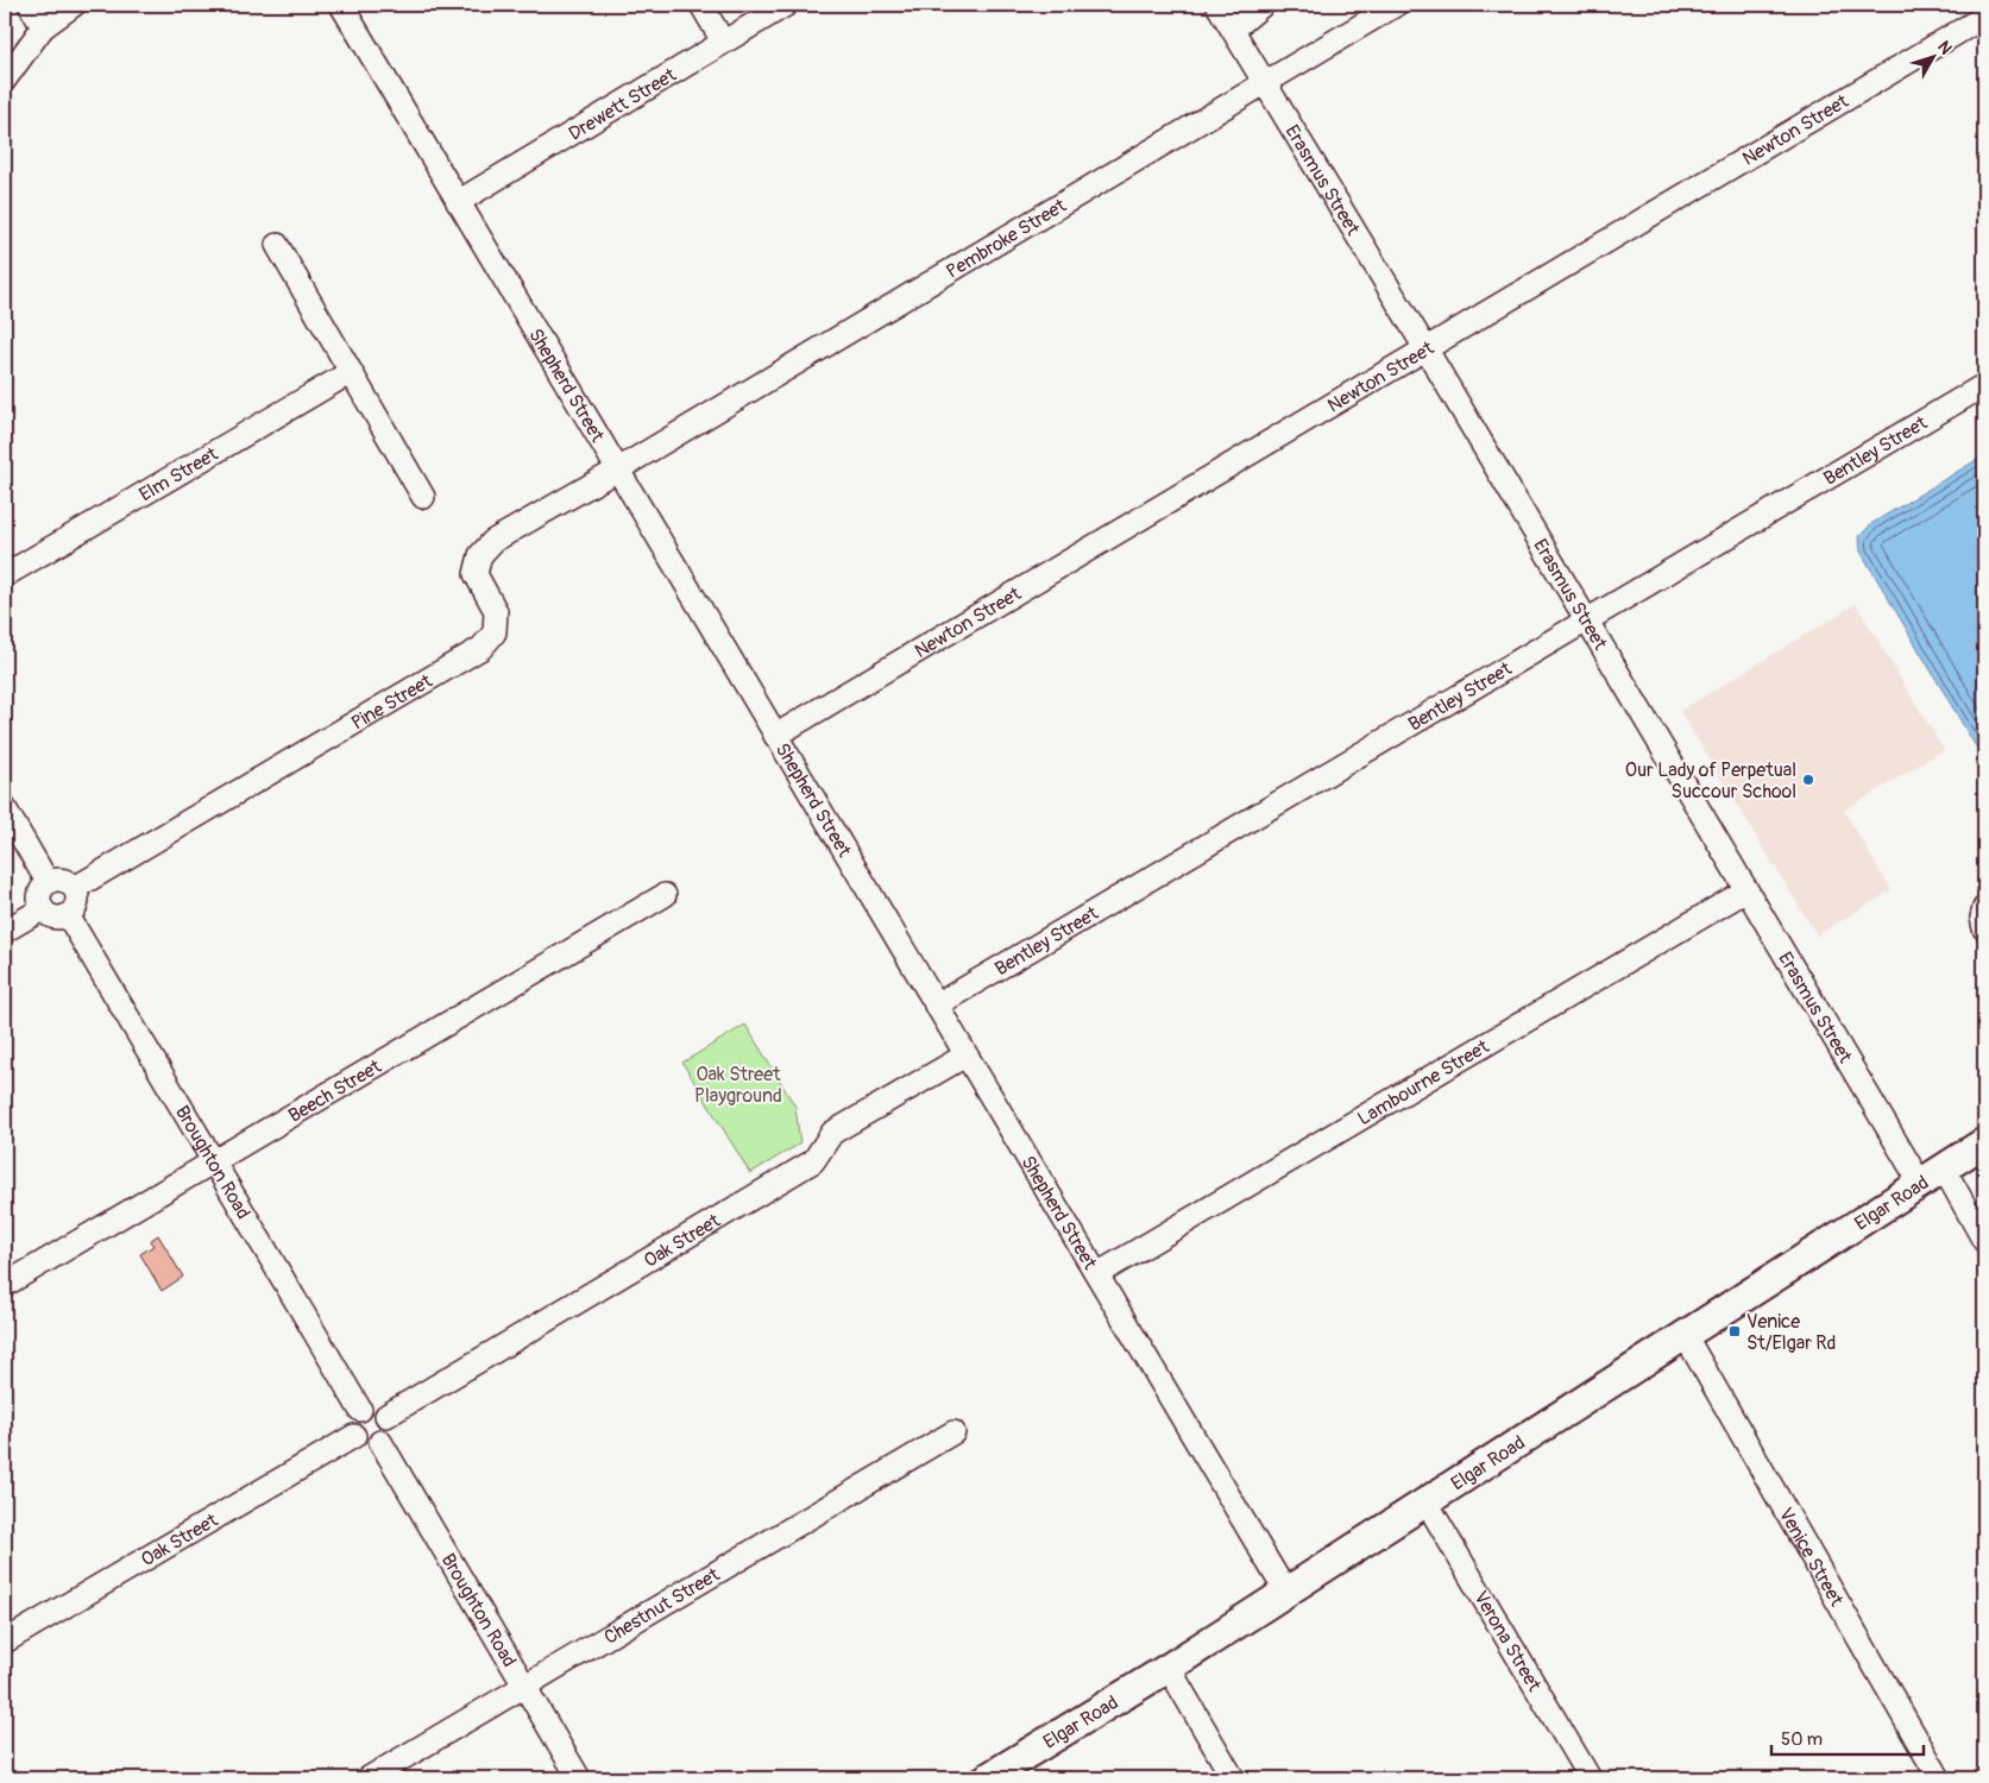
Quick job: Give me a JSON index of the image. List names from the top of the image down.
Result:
{
  "streets": {
    "main road": ["Elgar Road"],
    "street": [
      "Drewett Street",
      "Newton Street",
      "Erasmus Street",
      "Pembroke Street",
      "Shepherd Street",
      "Bentley Street",
      "Elm Street",
      "Pine Street",
      "Lambourne Street",
      "Beech Street",
      "Broughton Road",
      "Oak Street",
      "Venice Street",
      "Chestnut Street",
      "Verona Street"
    ]
  },
  "crossings": [
    ["Drewett Street", "Shepherd Street"],
    ["Newton Street", "Erasmus Street"],
    ["Newton Street", "Shepherd Street"],
    ["Erasmus Street", "Pembroke Street"],
    ["Erasmus Street", "Bentley Street"],
    ["Erasmus Street", "Lambourne Street"],
    ["Erasmus Street", "Elgar Road"],
    ["Pembroke Street", "Shepherd Street"],
    ["Pembroke Street", "Pine Street"],
    ["Shepherd Street", "Bentley Street"],
    ["Shepherd Street", "Pine Street"],
    ["Shepherd Street", "Lambourne Street"],
    ["Shepherd Street", "Elgar Road"],
    ["Shepherd Street", "Oak Street"],
    ["Pine Street", "Broughton Road"],
    ["Beech Street", "Broughton Road"],
    ["Broughton Road", "Oak Street"],
    ["Broughton Road", "Chestnut Street"],
    ["Elgar Road", "Venice Street"],
    ["Elgar Road", "Verona Street"]
  ],
  "parks": ["Oak Street Playground"],
  "places": {
    "other": ["Our Lady of Perpetual Succour School"],
    "transit": ["Venice St/Elgar Rd"]
  },
  "scale_bar": "50 m",
  "north": "top right"
}
